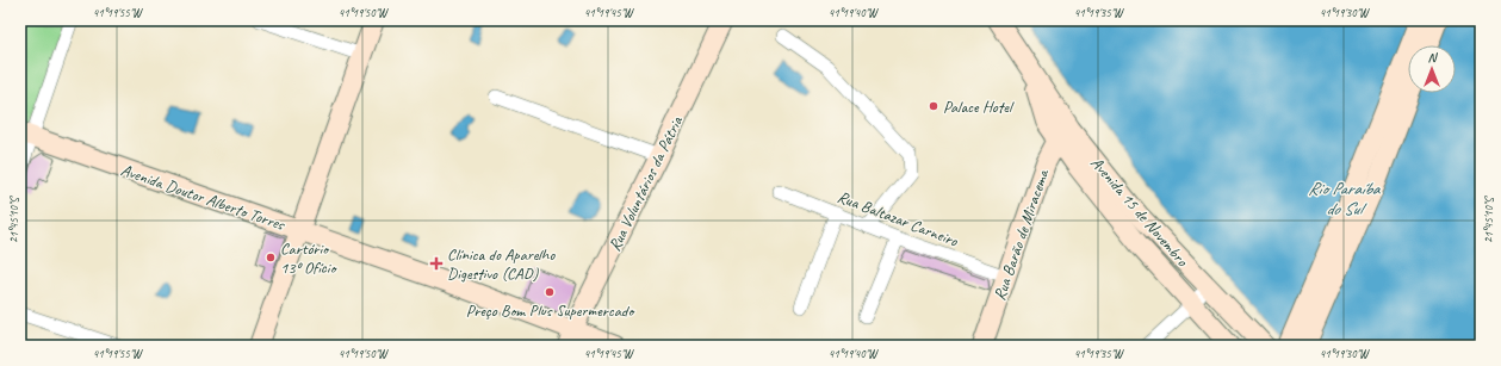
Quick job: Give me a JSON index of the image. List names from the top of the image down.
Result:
{
  "streets": {
    "main road": [
      "Rua Voluntários da Pátria",
      "Avenida Doutor Alberto Torres",
      "Avenida 15 de Novembro",
      "Rua Barão de Miracema"
    ],
    "street": ["Rua Baltazar Carneiro"]
  },
  "crossings": [
    ["Rua Voluntários da Pátria", "Avenida Doutor Alberto Torres"],
    ["Avenida 15 de Novembro", "Rua Barão de Miracema"],
    ["Rua Baltazar Carneiro", "Rua Barão de Miracema"]
  ],
  "water": ["Rio Paraíba do Sul"],
  "places": {
    "other": ["Palace Hotel", "Cartório 13º Ofício", "Preço Bom Plus Supermercado"],
    "health": ["Clínica do Aparelho Digestivo (CAD)"]
  },
  "north": "top",
  "coordinates": [
    "41°19'55\"W",
    "41°19'50\"W",
    "41°19'45\"W",
    "41°19'40\"W",
    "41°19'35\"W",
    "41°19'30\"W",
    "21°45'10\"S"
  ]
}
